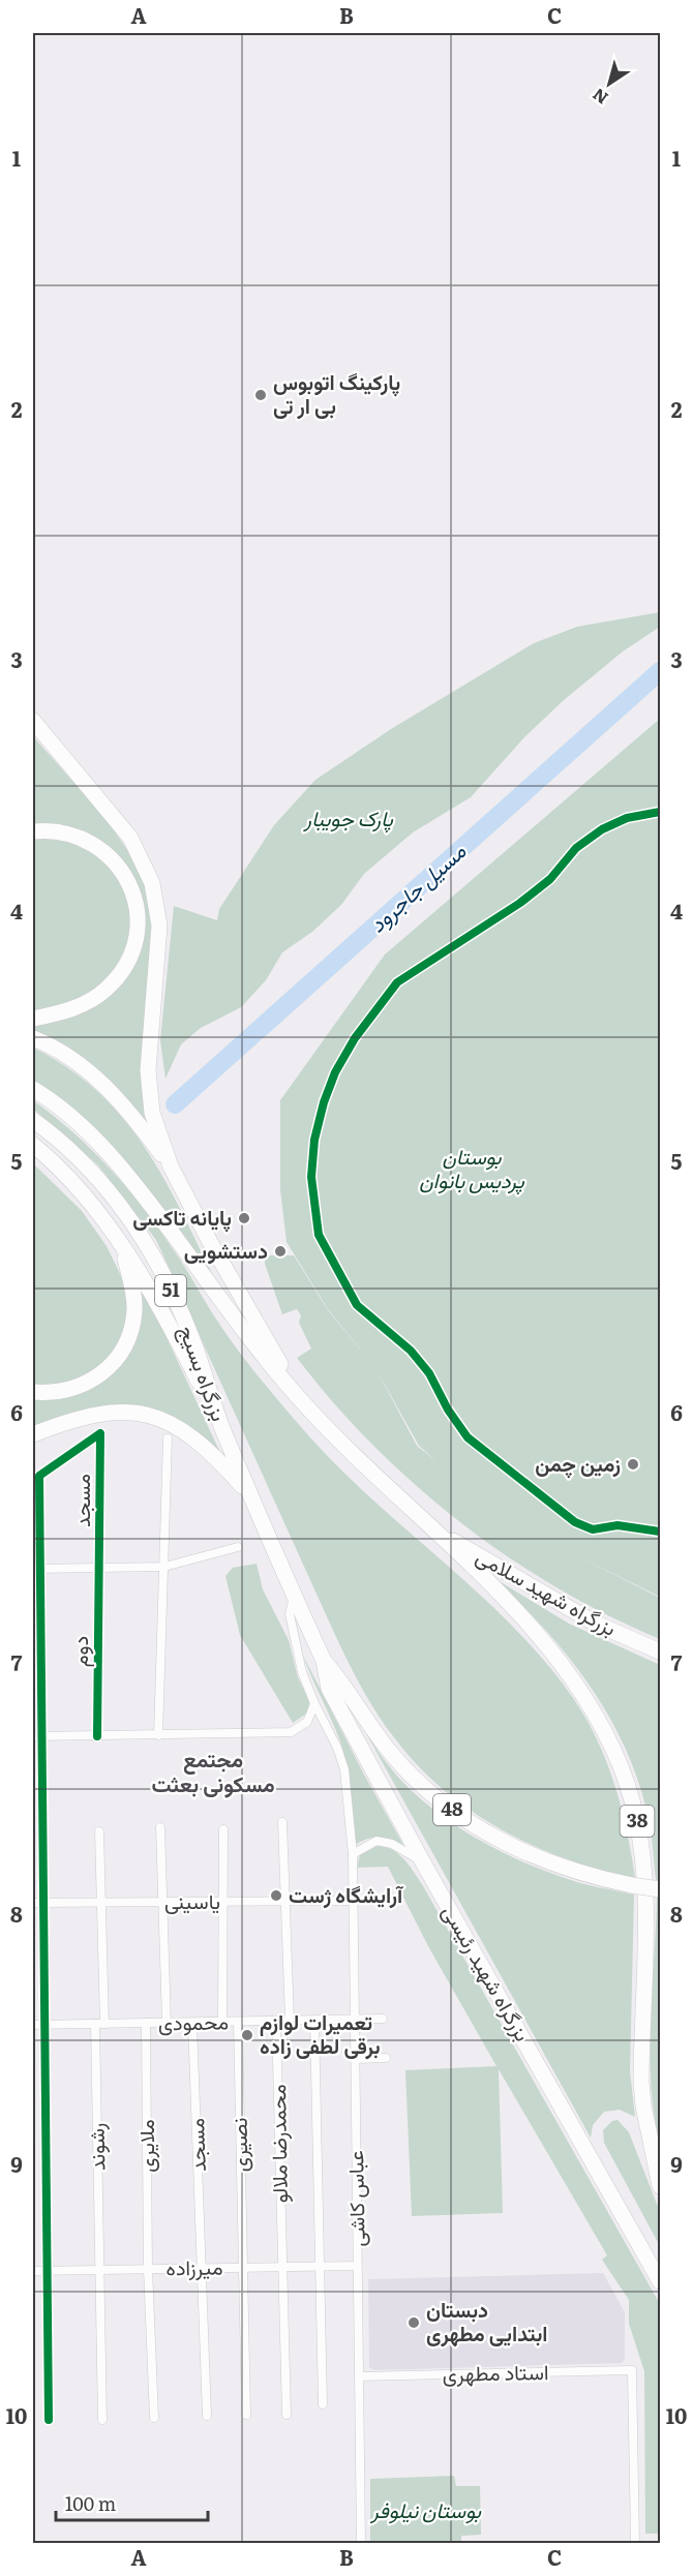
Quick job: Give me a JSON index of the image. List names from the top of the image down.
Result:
{
  "streets": {
    "highway": [
      "51",
      "بزرگراه بسیج",
      "بزرگراه شهید سلامی",
      "48",
      "38",
      "بزرگراه شهید رئیسی"
    ],
    "street": [
      "مسجد",
      "دوم",
      "یاسینی",
      "محمودی",
      "محمدرضا ملالو",
      "نصیری",
      "ملایری",
      "رشوند",
      "عباس کاشی",
      "میرزاده",
      "استاد مطهری"
    ]
  },
  "crossings": [
    ["51", "بزرگراه شهید سلامی"],
    ["51", "38"],
    ["بزرگراه بسیج", "48"],
    ["بزرگراه بسیج", "بزرگراه شهید رئیسی"],
    ["بزرگراه بسیج", "عباس کاشی"],
    ["مسجد", "دوم"],
    ["مسجد", "محمودی"],
    ["مسجد", "میرزاده"],
    ["بزرگراه شهید سلامی", "38"],
    ["48", "بزرگراه شهید رئیسی"],
    ["یاسینی", "عباس کاشی"],
    ["محمودی", "محمدرضا ملالو"],
    ["محمودی", "نصیری"],
    ["محمودی", "ملایری"],
    ["محمودی", "رشوند"],
    ["محمودی", "عباس کاشی"],
    ["محمدرضا ملالو", "میرزاده"],
    ["نصیری", "میرزاده"],
    ["ملایری", "میرزاده"],
    ["رشوند", "میرزاده"],
    ["عباس کاشی", "میرزاده"],
    ["عباس کاشی", "استاد مطهری"]
  ],
  "districts": ["مجتمع مسکونی بعثت"],
  "water": ["مسیل جاجرود"],
  "parks": ["پارک جویبار", "بوستان پردیس بانوان", "بوستان نیلوفر"],
  "places": [
    "پارکینگ اتوبوس بی ار تی",
    "پایانه تاکسی",
    "دستشویی",
    "زمین چمن",
    "آرایشگاه ژست",
    "تعمیرات لوازم برقی لطفی زاده",
    "دبستان ابتدایی مطهری"
  ],
  "scale_bar": "100 m",
  "north": "bottom left",
  "grid": {
    "columns": ["A", "B", "C"],
    "rows": [
      "1",
      "2",
      "3",
      "4",
      "5",
      "6",
      "7",
      "8",
      "9",
      "10"
    ]
  }
}
